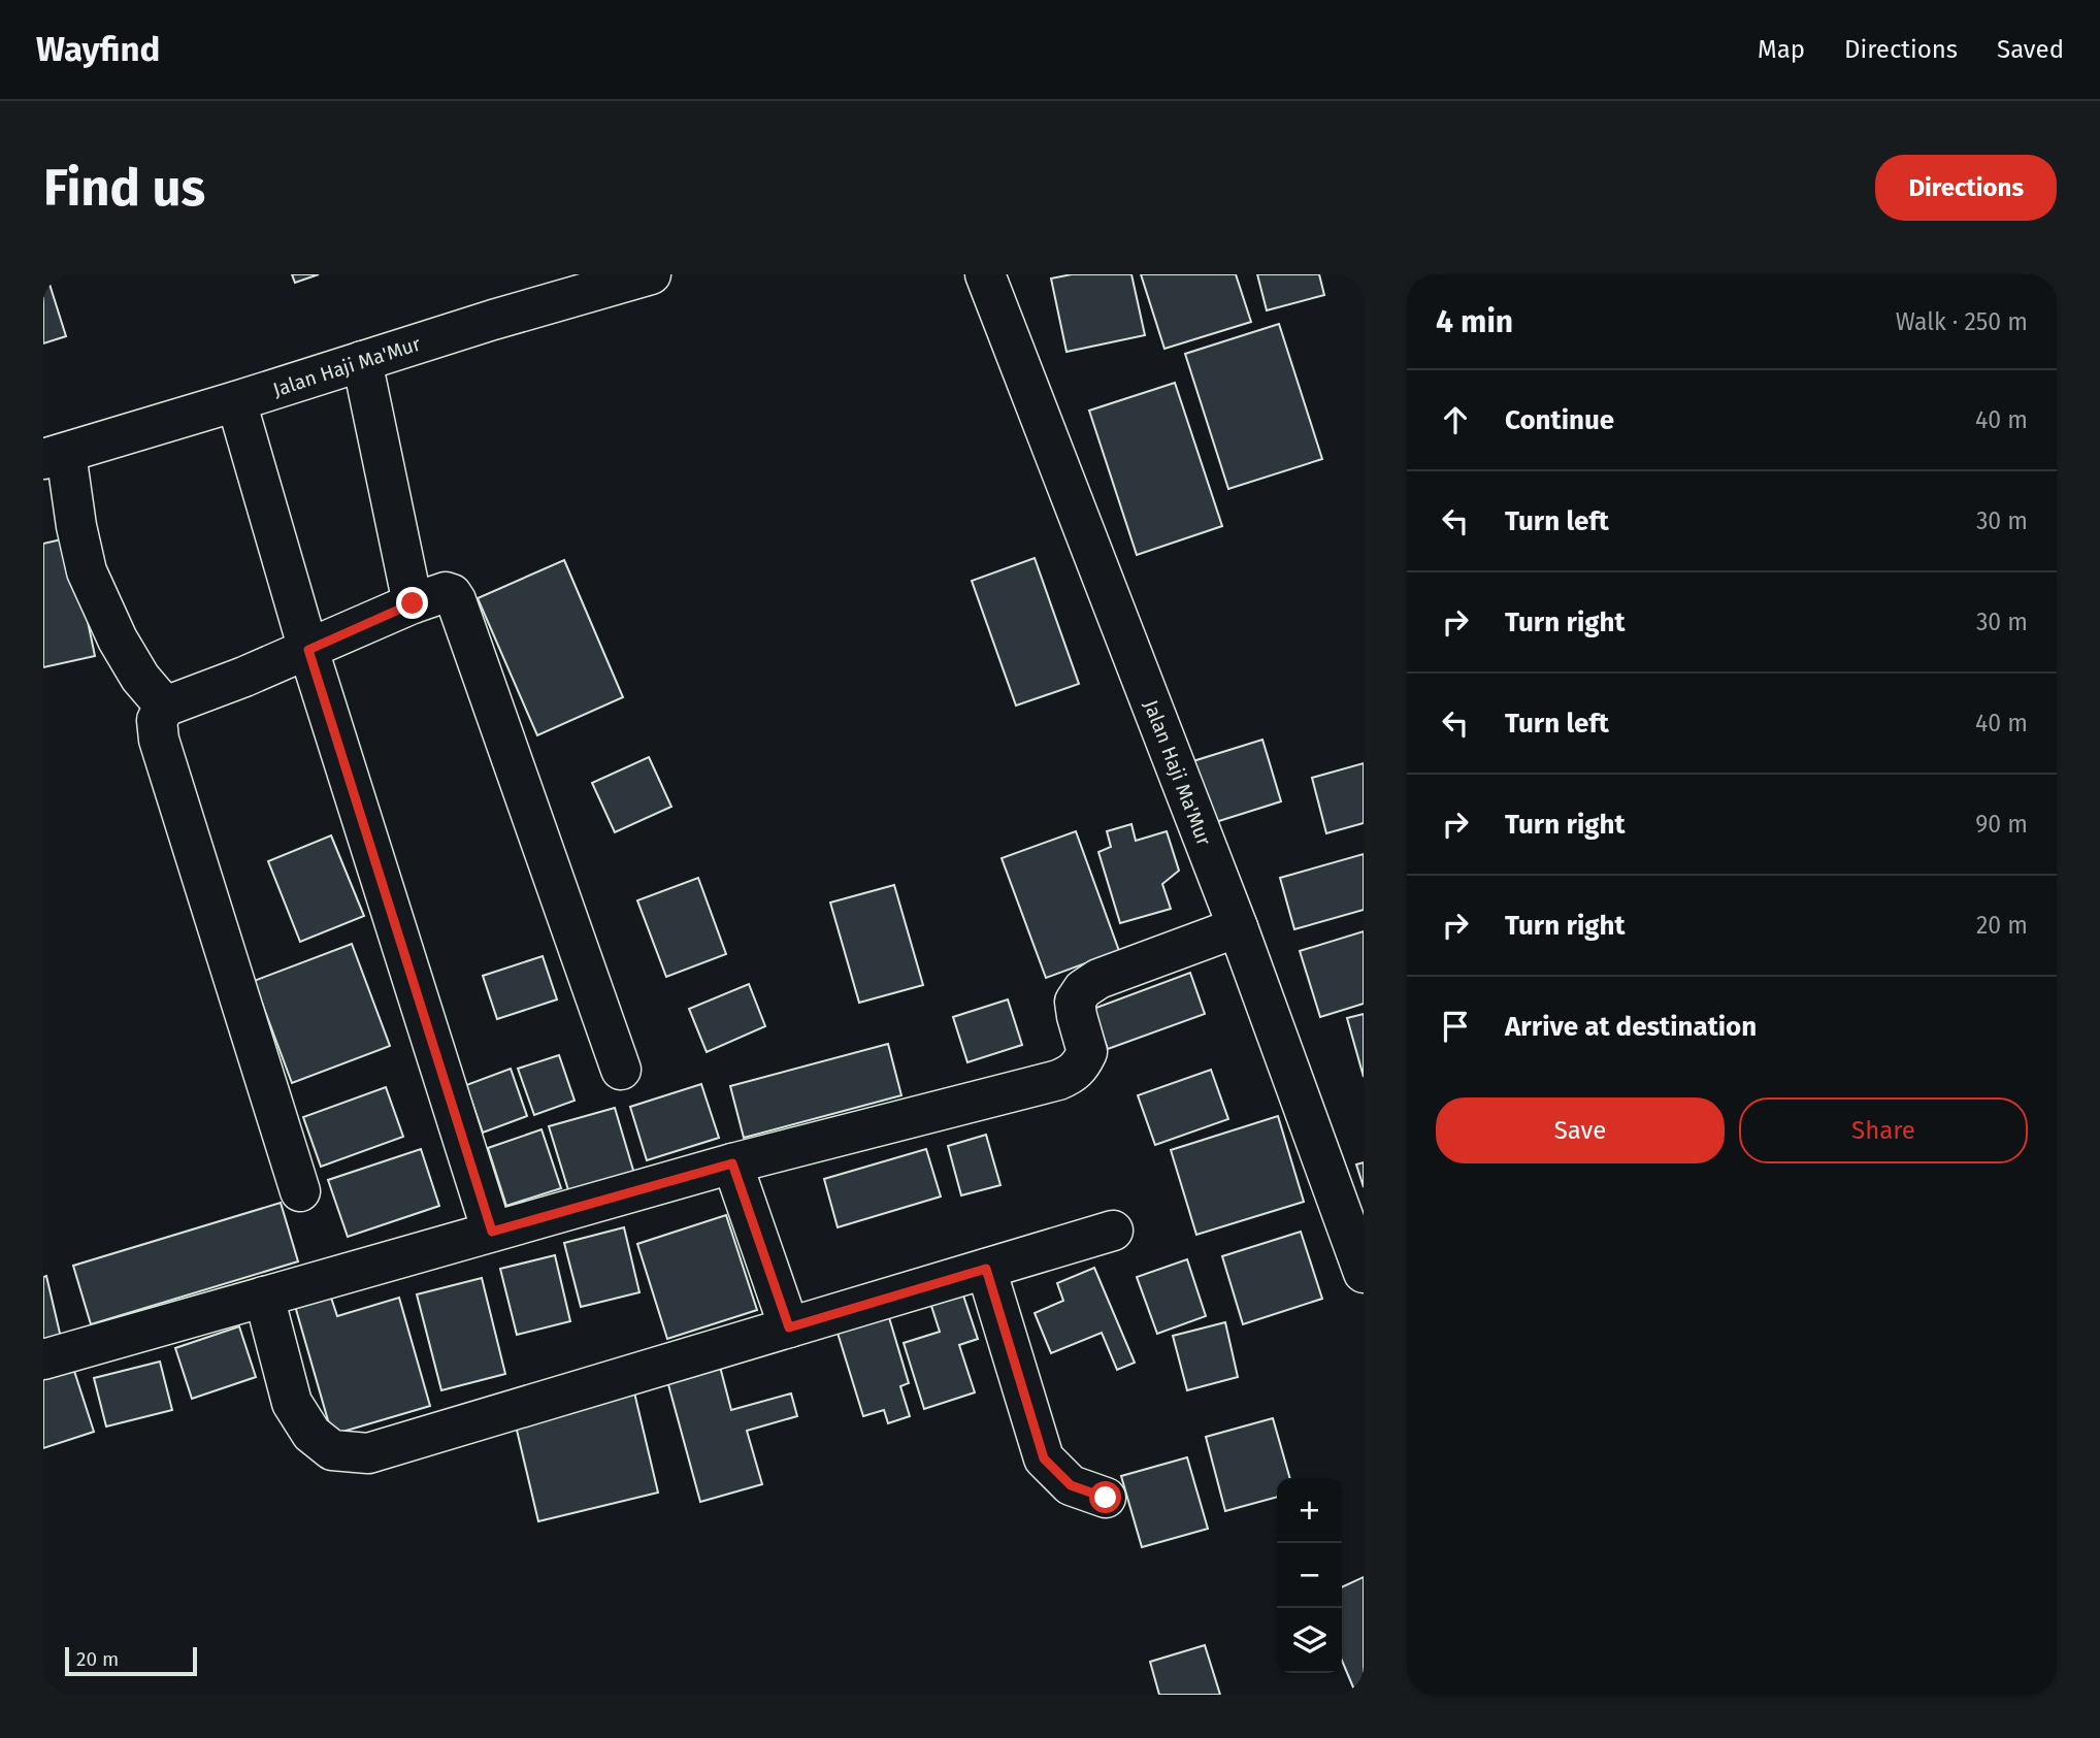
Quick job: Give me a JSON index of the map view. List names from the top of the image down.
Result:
{
  "streets": {
    "street": ["Jalan Haji Ma'Mur"]
  },
  "scale_bar": "20 m",
  "page": {
    "header": "Wayfind",
    "nav": ["Map", "Directions", "Saved"],
    "buttons": [
      "Directions",
      ["Save", "Share"]
    ],
    "title": "Find us",
    "heading": ["4 min", "Walk · 250 m"],
    "list": [
      ["Continue", "40 m"],
      ["Turn left", "30 m"],
      ["Turn right", "30 m"],
      ["Turn left", "40 m"],
      ["Turn right", "90 m"],
      ["Turn right", "20 m"],
      "Arrive at destination"
    ],
    "map_buttons": ["+", "−"],
    "scale": "20 m"
  }
}
